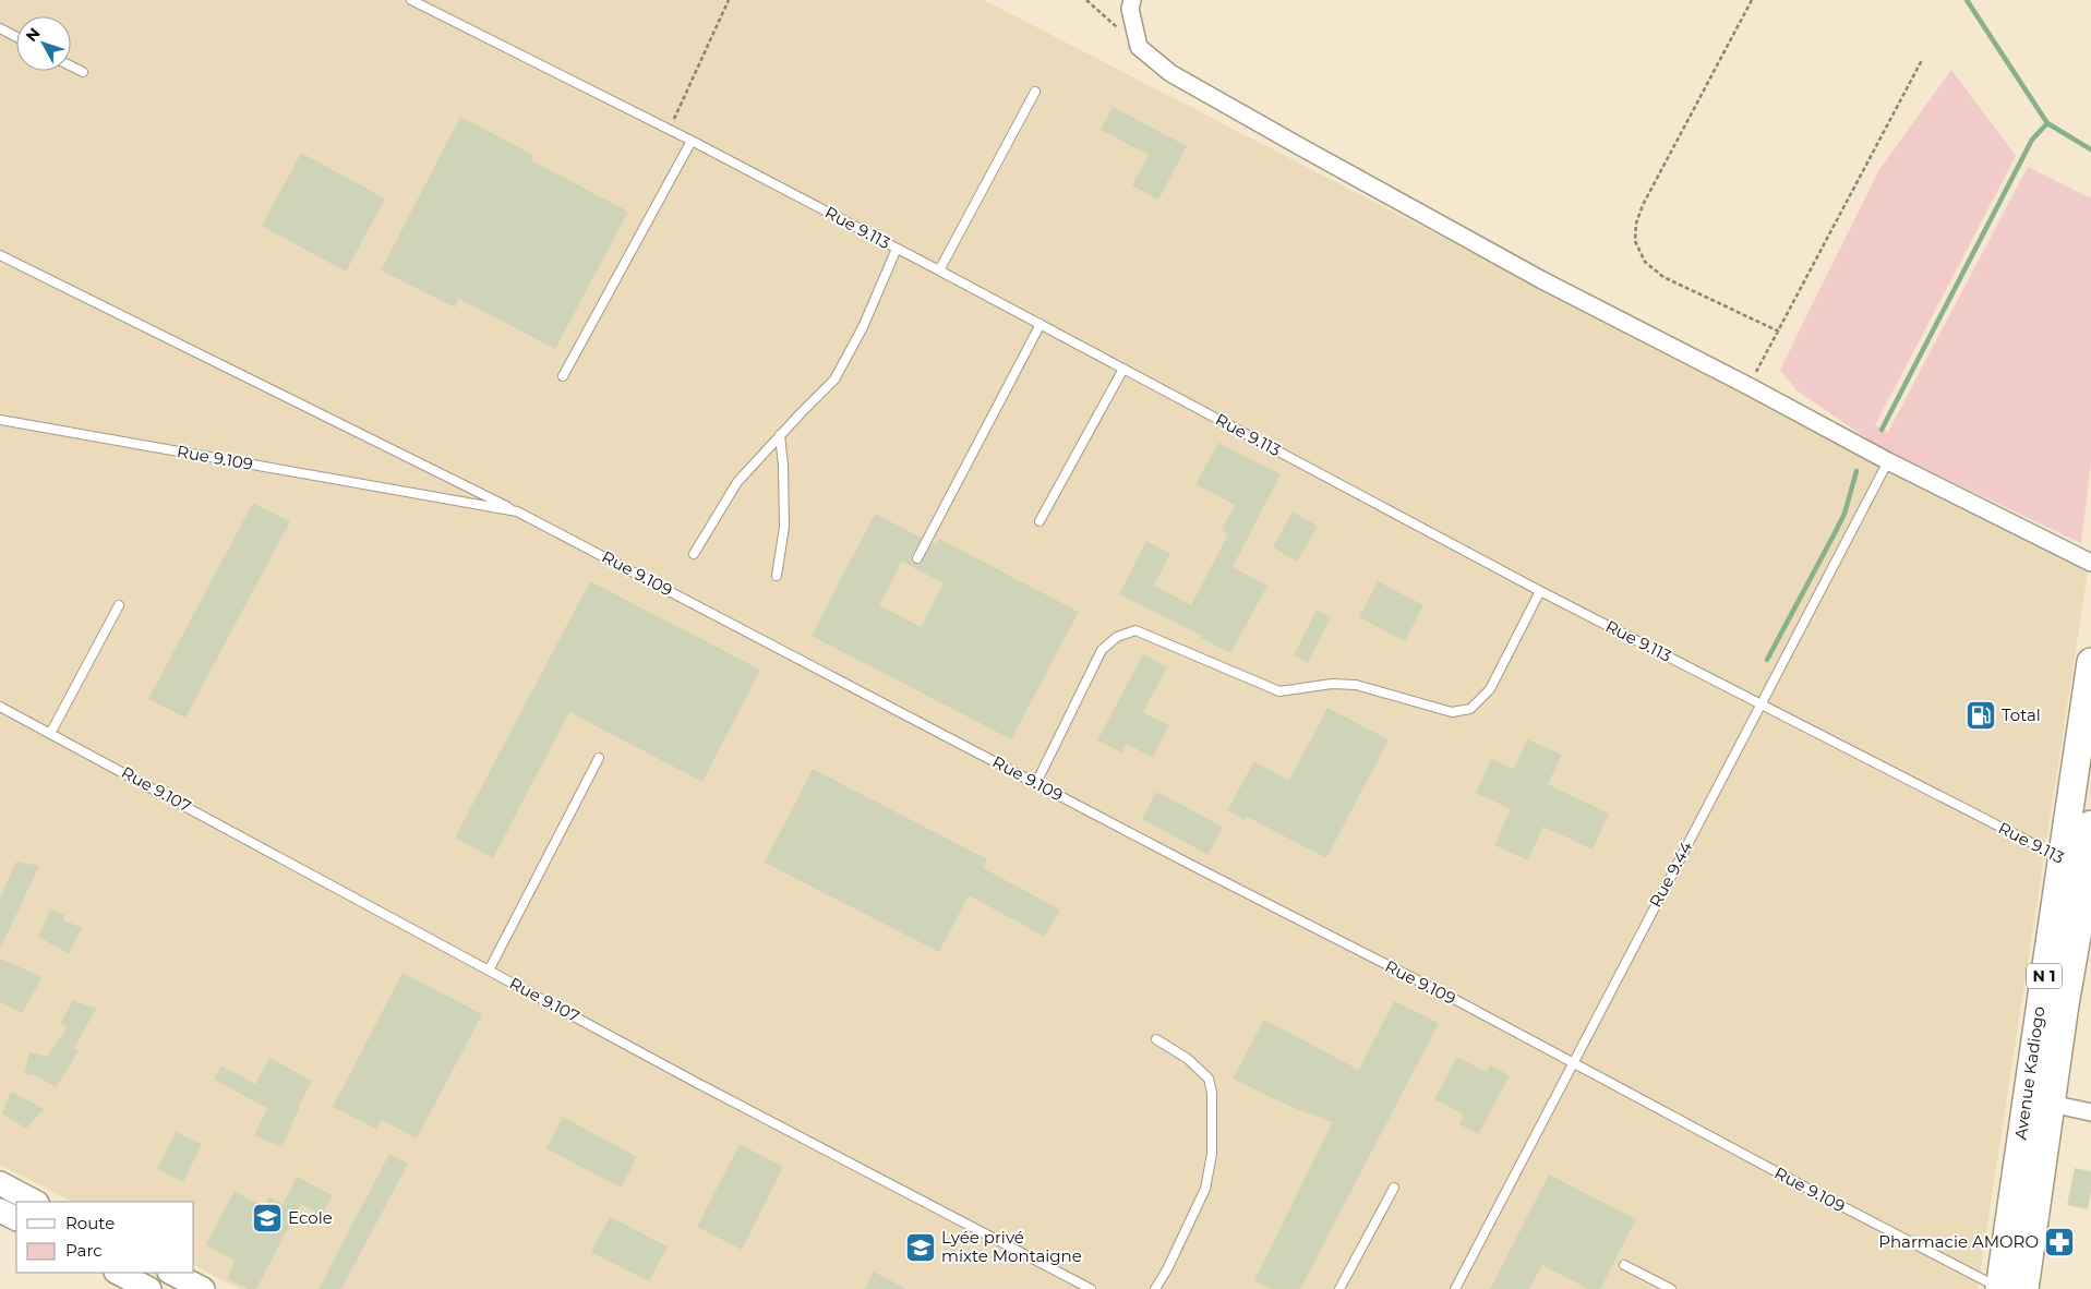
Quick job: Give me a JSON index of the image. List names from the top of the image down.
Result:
{
  "streets": {
    "highway": ["N 1", "Avenue Kadiogo"],
    "lane": [
      "Rue 9.113",
      "Rue 9.109",
      "Rue 9.107",
      "Rue 9.44"
    ]
  },
  "crossings": [
    ["Rue 9.113", "Rue 9.44"],
    ["Rue 9.113", "Avenue Kadiogo"],
    ["Rue 9.109", "Rue 9.44"],
    ["Rue 9.109", "Avenue Kadiogo"]
  ],
  "places": {
    "fuel station": ["Total"],
    "school or university": ["Ecole", "Lyée privé mixte Montaigne"],
    "pharmacy": ["Pharmacie AMORO"]
  },
  "legend": ["Route", "Parc"],
  "north": "top left"
}
